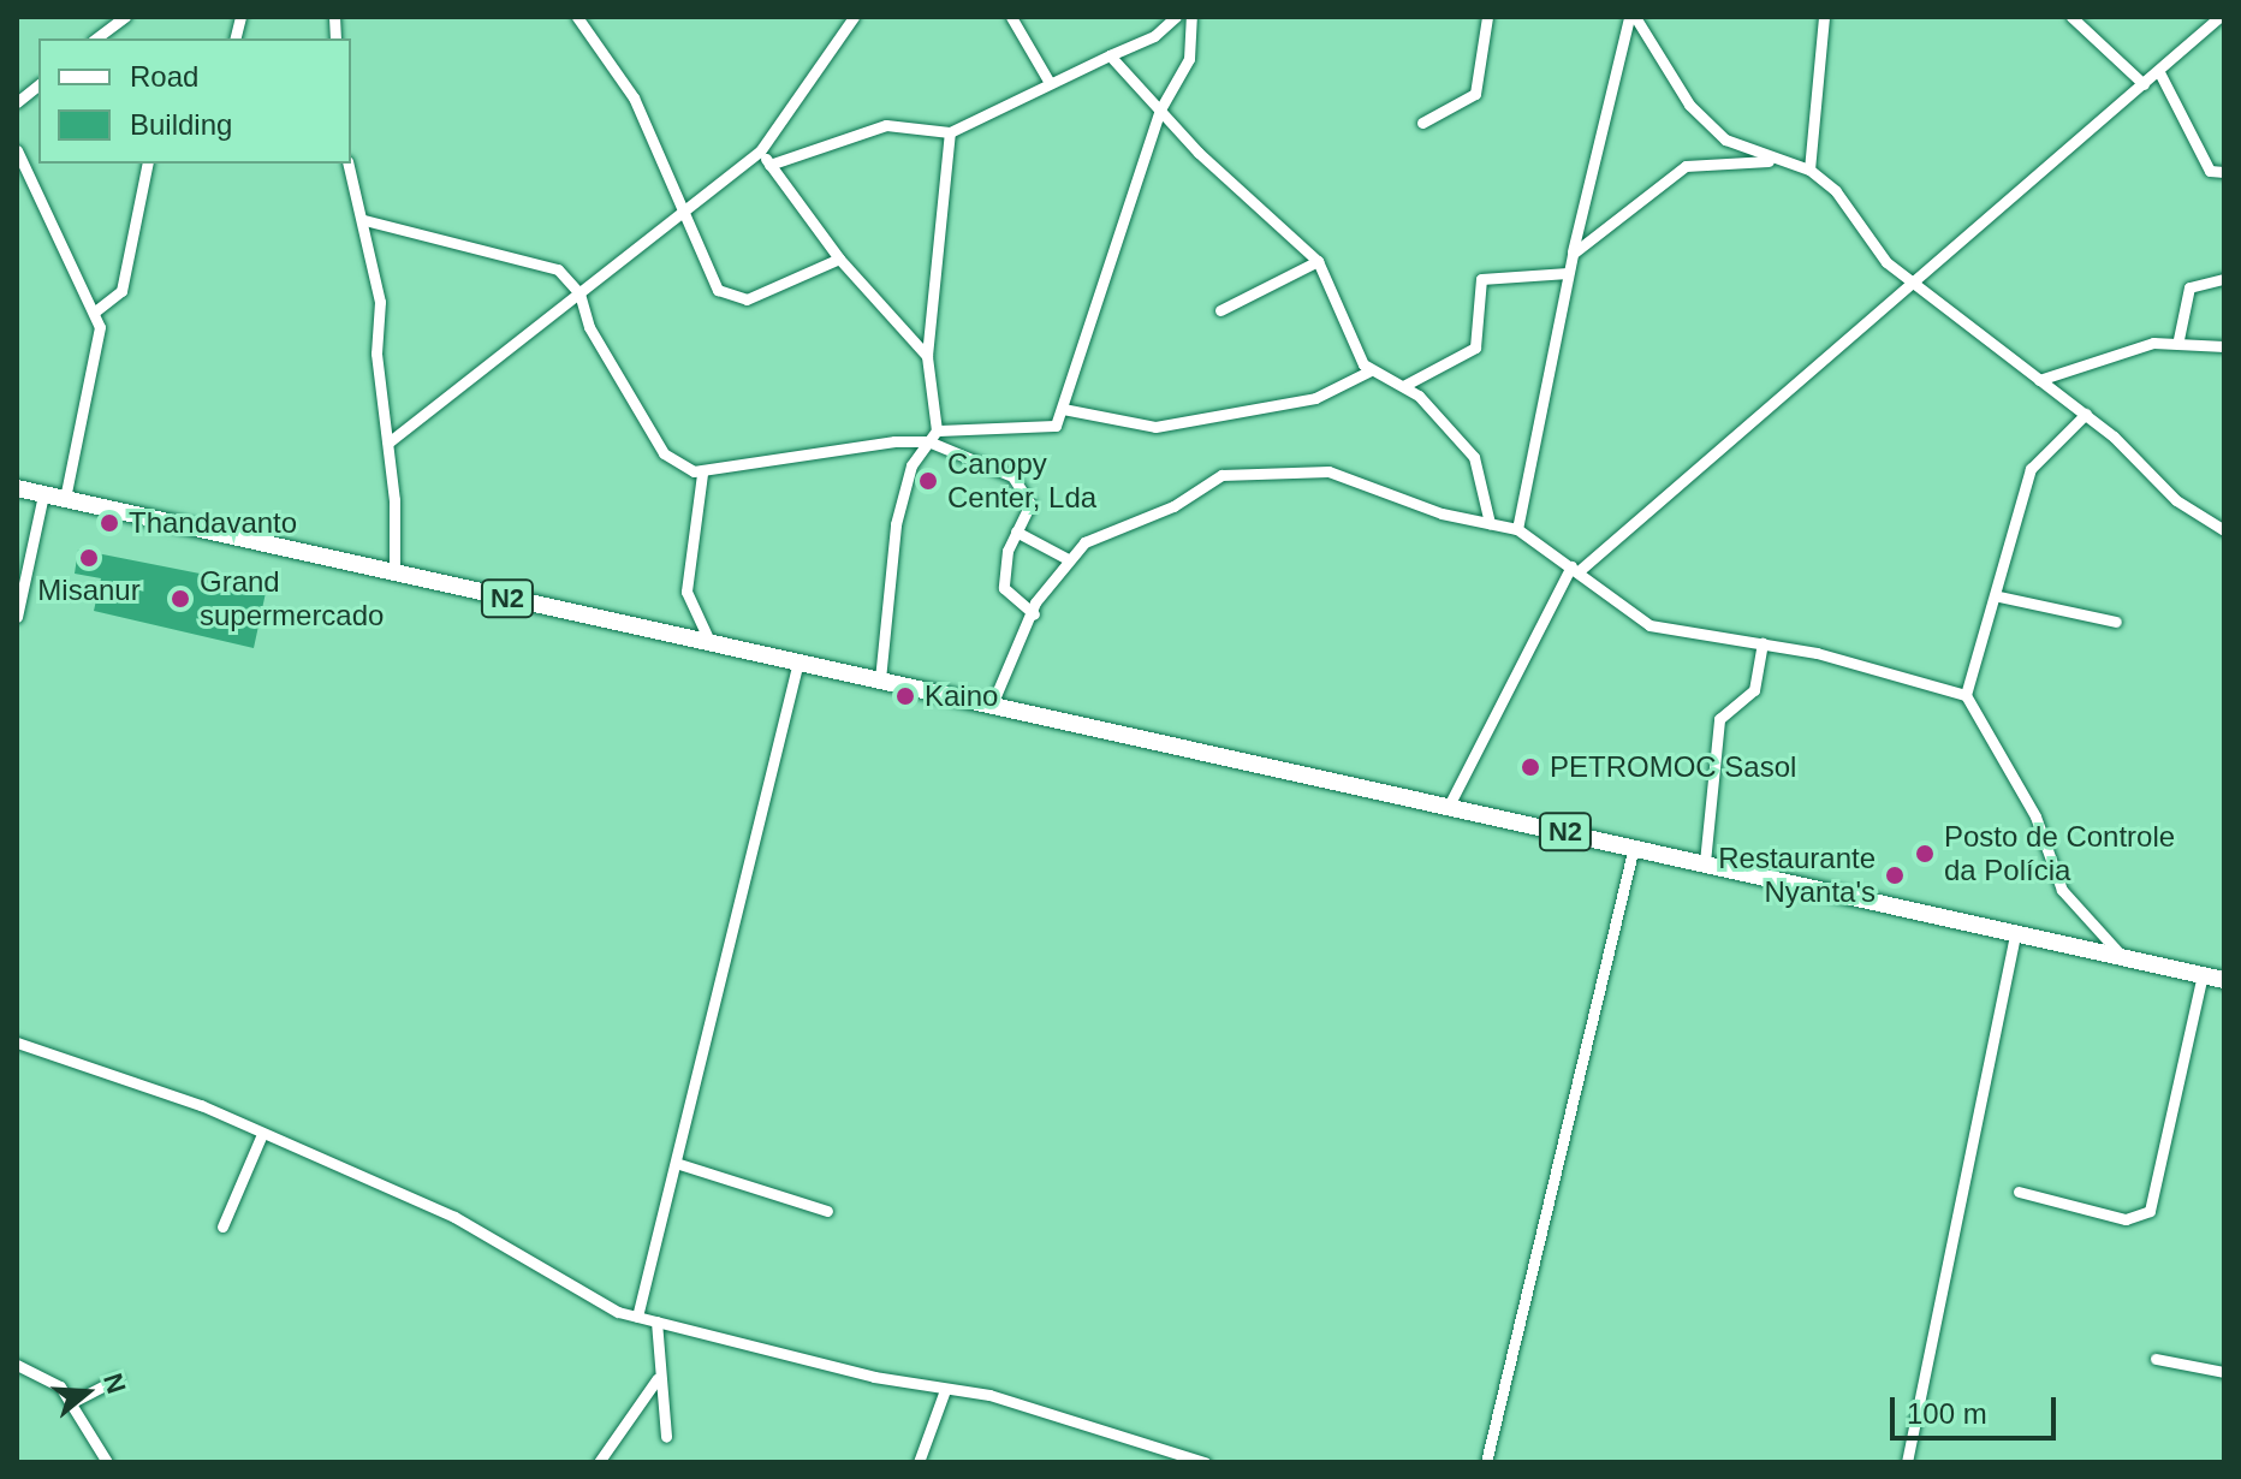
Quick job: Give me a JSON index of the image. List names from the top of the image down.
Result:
{
  "streets": {
    "main road": ["N2"]
  },
  "places": [
    "Canopy Center, Lda",
    "Thandavanto",
    "Misanur",
    "Grand supermercado",
    "Kaino",
    "PETROMOC Sasol",
    "Posto de Controle da Polícia",
    "Restaurante Nyanta's"
  ],
  "legend": ["Road", "Building"],
  "scale_bar": "100 m",
  "north": "right"
}
